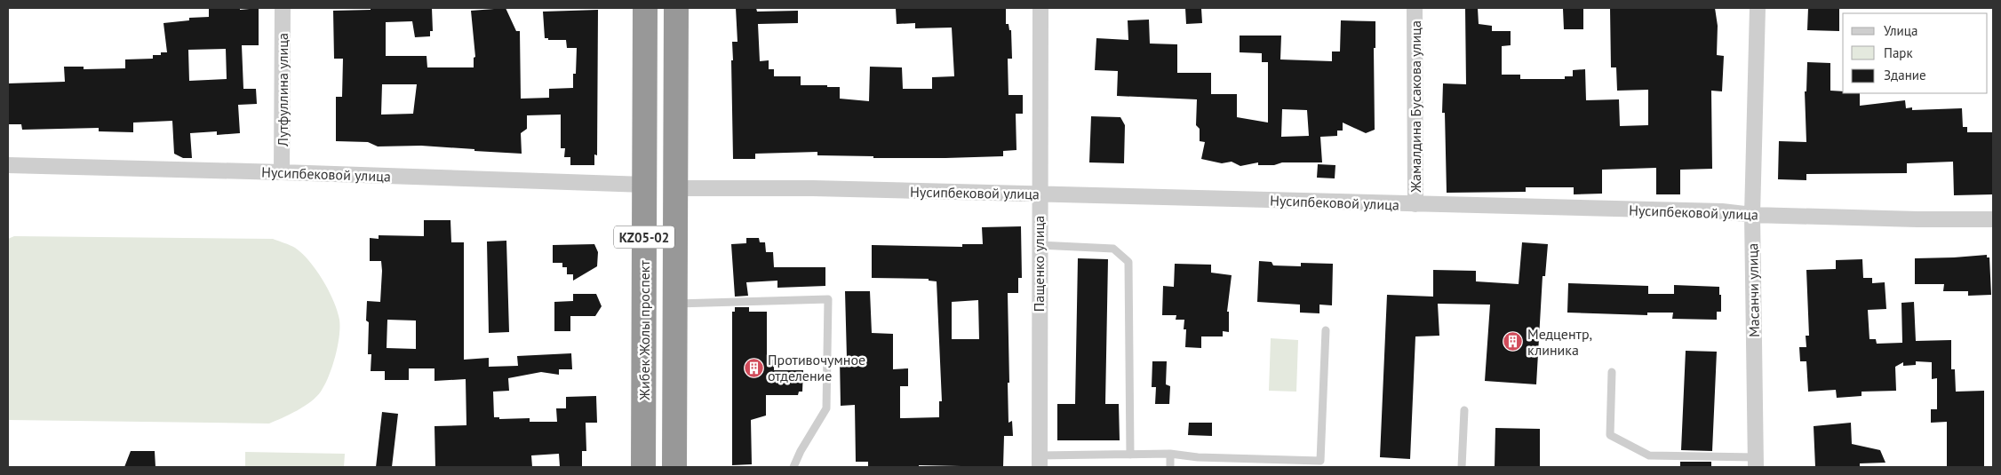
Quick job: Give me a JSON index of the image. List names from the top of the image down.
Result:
{
  "streets": {
    "highway": ["KZ05-02", "Жибек Жолы проспект"],
    "street": [
      "Лутфуллина улица",
      "Жамалдина Бусакова улица",
      "Нусипбековой улица",
      "Пащенко улица",
      "Масанчи улица"
    ]
  },
  "crossings": [
    ["Лутфуллина улица", "Нусипбековой улица"],
    ["Жамалдина Бусакова улица", "Нусипбековой улица"],
    ["Нусипбековой улица", "KZ05-02"],
    ["Нусипбековой улица", "Пащенко улица"],
    ["Нусипбековой улица", "Масанчи улица"],
    ["Нусипбековой улица", "Жибек Жолы проспект"]
  ],
  "places": {
    "building": ["Медцентр, клиника", "Противочумное отделение"]
  },
  "legend": ["Улица", "Парк", "Здание"]
}
